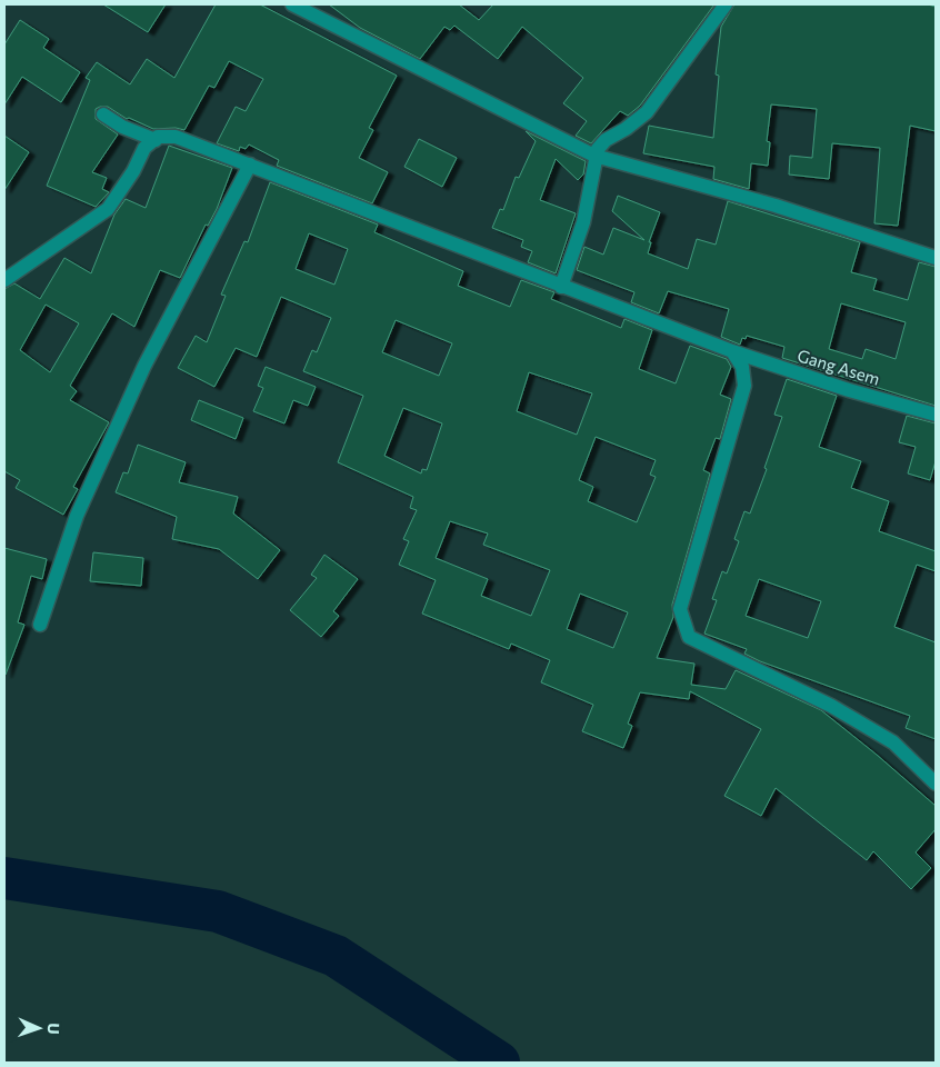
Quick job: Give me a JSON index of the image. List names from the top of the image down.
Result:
{
  "streets": {
    "street": ["Gang Asem"]
  },
  "north": "right"
}
